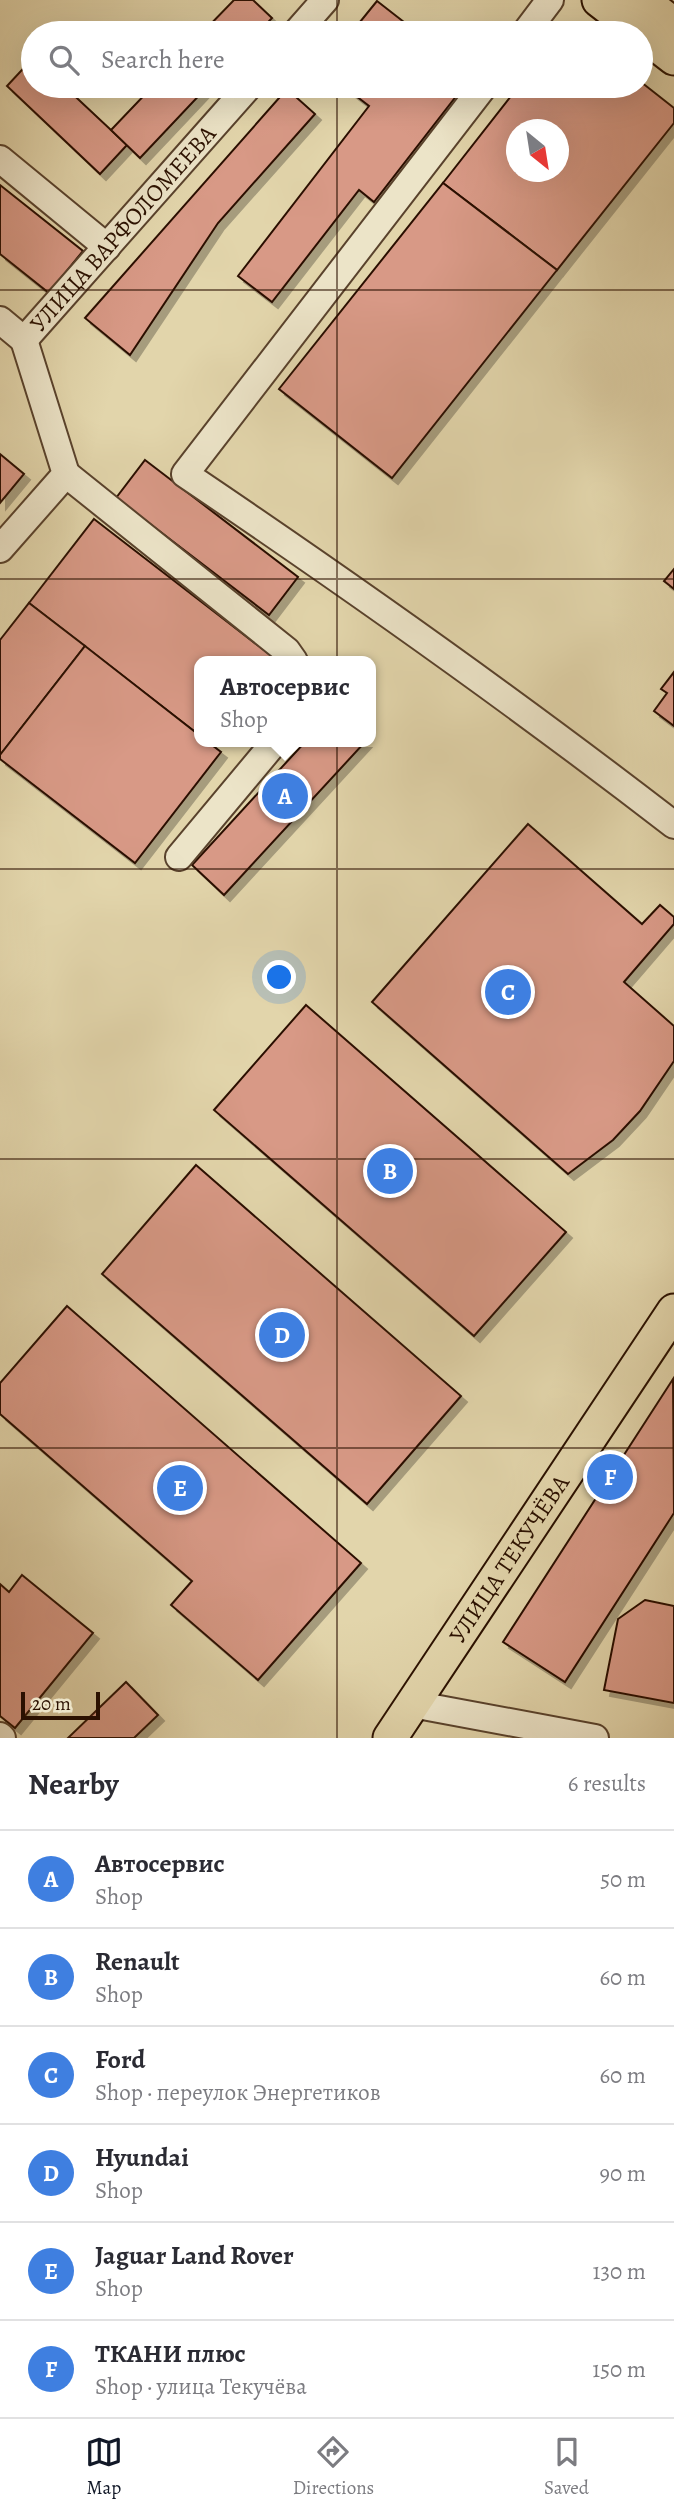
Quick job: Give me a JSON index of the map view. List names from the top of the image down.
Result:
{
  "streets": {
    "main road": ["УЛИЦА ТЕКУЧЁВА"],
    "street": ["УЛИЦА ВАРФОЛОМЕЕВА"]
  },
  "scale_bar": "20 m",
  "north": "bottom right",
  "page": {
    "search": "Search here",
    "popup": ["Автосервис", "Shop"],
    "pins": [
      "A",
      "C",
      "B",
      "D",
      "F",
      "E"
    ],
    "scale": "20 m",
    "heading": ["Nearby", "6 results"],
    "list": [
      {
        "mark": "A",
        "name": "Автосервис",
        "note": "Shop",
        "value": "50 m"
      },
      {
        "mark": "B",
        "name": "Renault",
        "note": "Shop",
        "value": "60 m"
      },
      {
        "mark": "C",
        "name": "Ford",
        "note": "Shop · переулок Энергетиков",
        "value": "60 m"
      },
      {
        "mark": "D",
        "name": "Hyundai",
        "note": "Shop",
        "value": "90 m"
      },
      {
        "mark": "E",
        "name": "Jaguar Land Rover",
        "note": "Shop",
        "value": "130 m"
      },
      {
        "mark": "F",
        "name": "ТКАНИ плюс",
        "note": "Shop · улица Текучёва",
        "value": "150 m"
      }
    ],
    "nav": ["Map", "Directions", "Saved"]
  }
}
